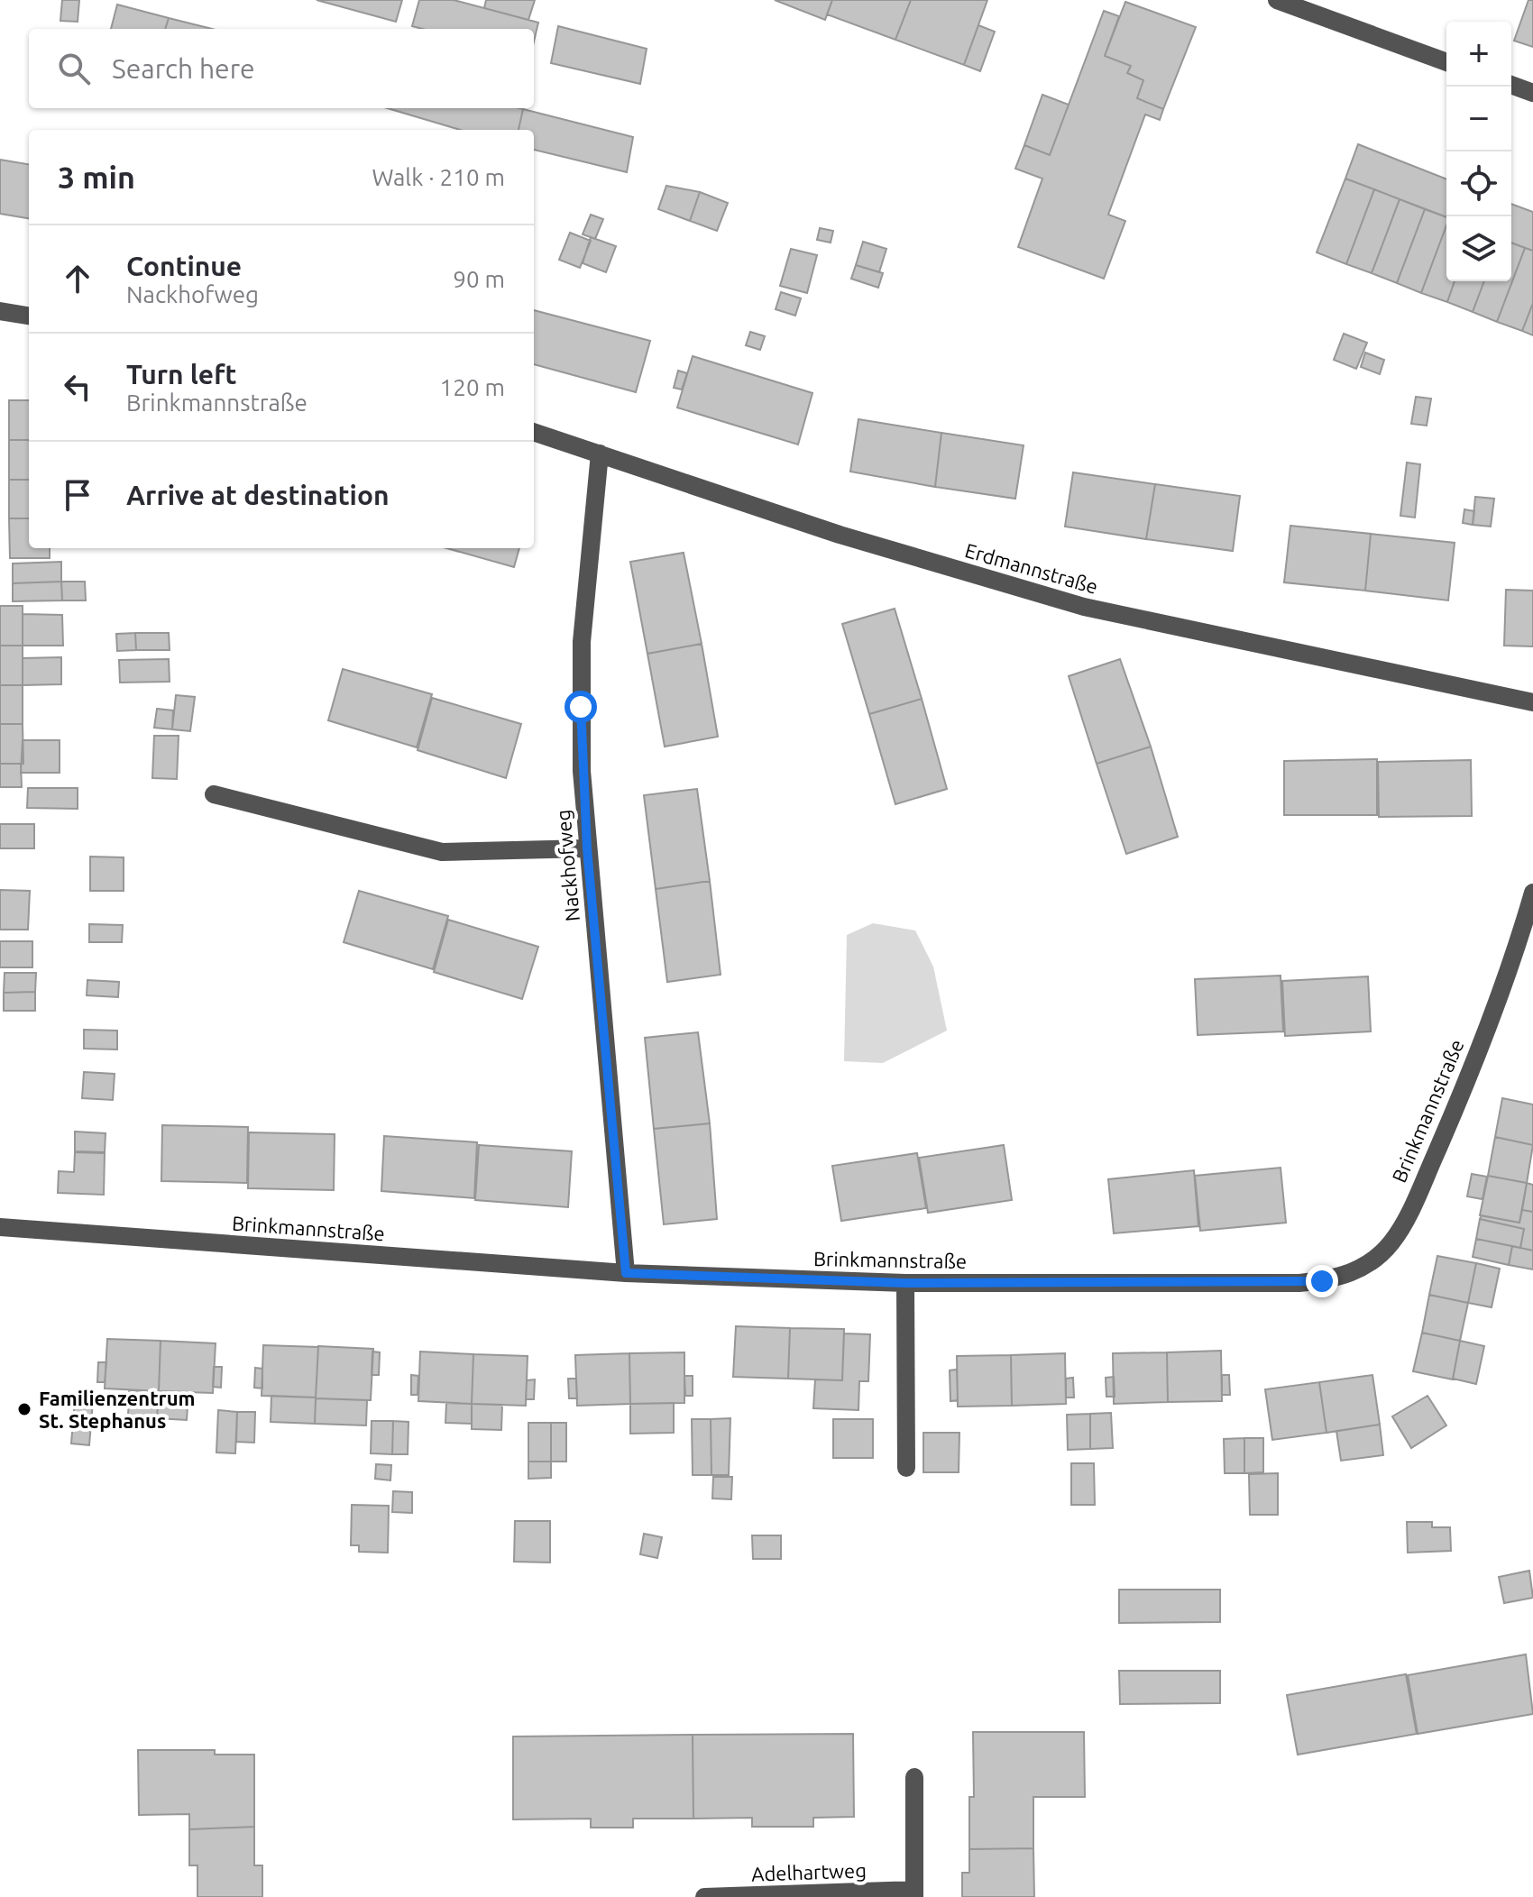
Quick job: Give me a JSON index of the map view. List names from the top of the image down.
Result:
{
  "streets": {
    "street": [
      "Erdmannstraße",
      "Nackhofweg",
      "Brinkmannstraße",
      "Adelhartweg"
    ]
  },
  "crossings": [
    ["Erdmannstraße", "Nackhofweg"],
    ["Nackhofweg", "Brinkmannstraße"]
  ],
  "places": ["Familienzentrum St. Stephanus"],
  "page": {
    "map_buttons": ["+", "−"],
    "search": "Search here",
    "heading": ["3 min", "Walk · 210 m"],
    "list": [
      ["Continue", "Nackhofweg", "90 m"],
      ["Turn left", "Brinkmannstraße", "120 m"],
      "Arrive at destination"
    ]
  }
}
